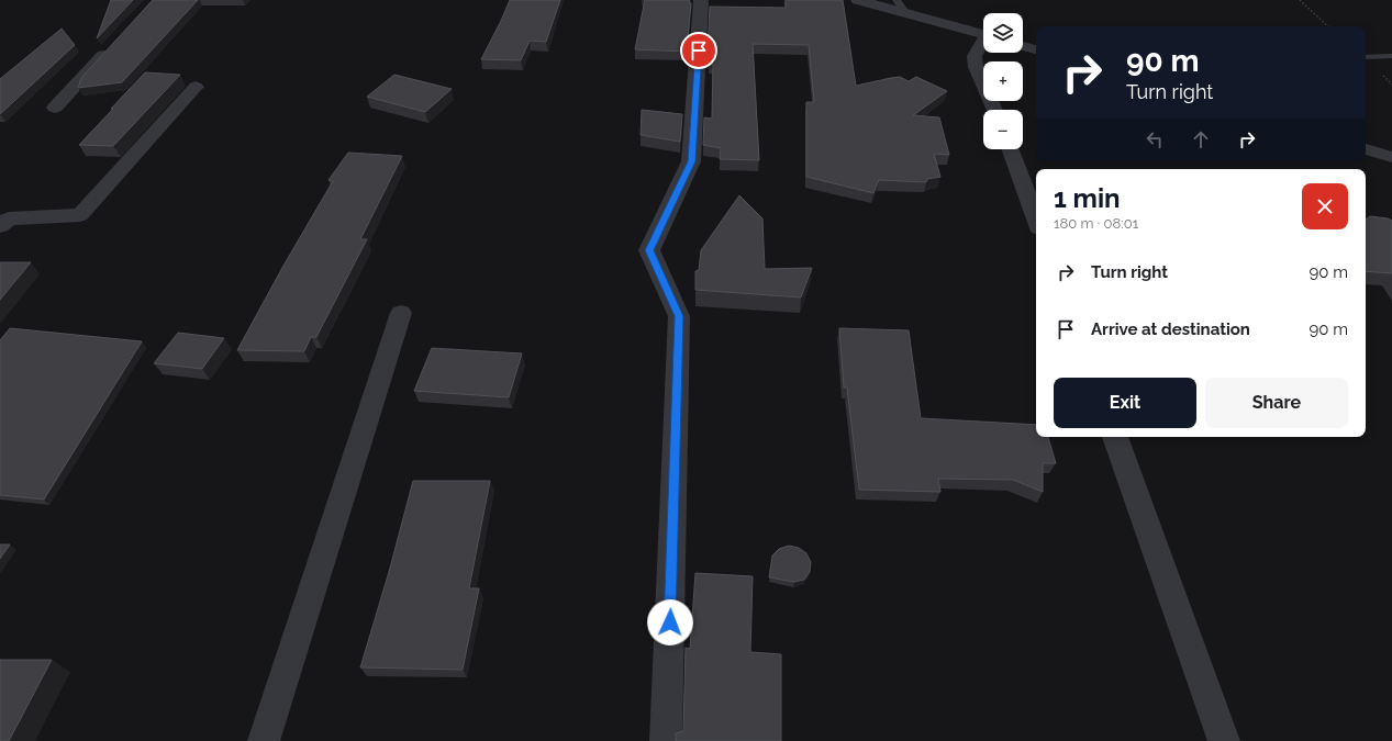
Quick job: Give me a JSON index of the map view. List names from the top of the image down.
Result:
{
  "page": {
    "map_buttons": ["+", "−"],
    "turn": ["90 m", "Turn right"],
    "heading": ["1 min", "180 m · 08:01"],
    "list": [
      {
        "name": "Turn right",
        "value": "90 m"
      },
      {
        "name": "Arrive at destination",
        "value": "90 m"
      }
    ],
    "buttons": ["Exit", "Share"]
  }
}
